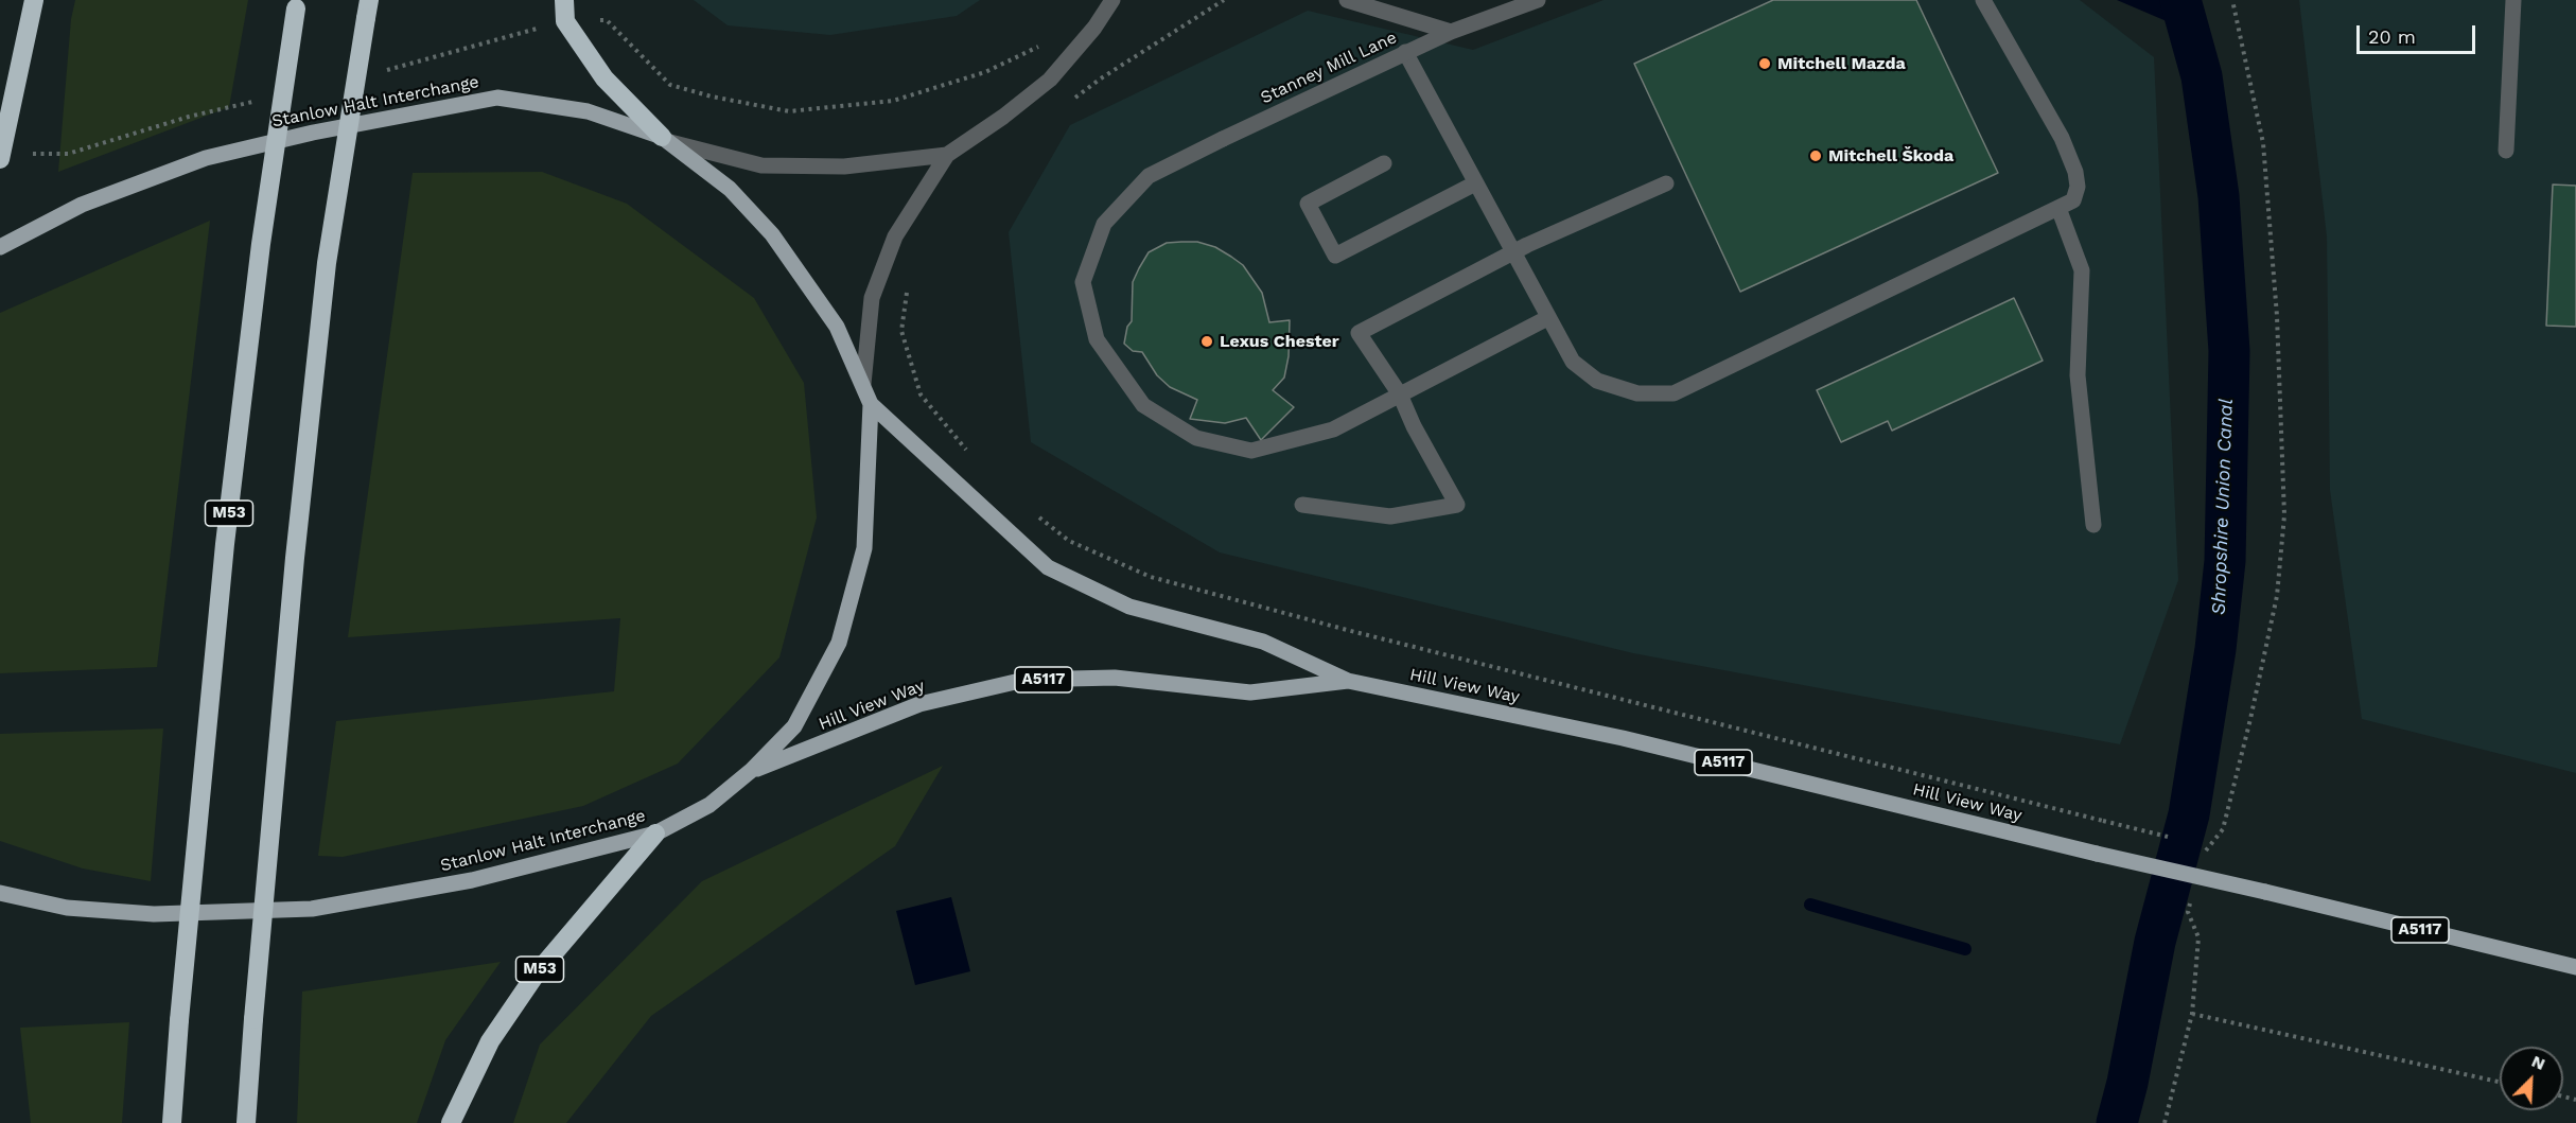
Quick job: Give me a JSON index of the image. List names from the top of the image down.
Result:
{
  "streets": {
    "highway": ["M53"],
    "main road": ["Stanlow Halt Interchange", "A5117", "Hill View Way"],
    "street": ["Stanney Mill Lane"]
  },
  "crossings": [
    ["Stanlow Halt Interchange", "M53"],
    ["Stanlow Halt Interchange", "Hill View Way"]
  ],
  "water": ["Shropshire Union Canal"],
  "places": ["Mitchell Mazda", "Mitchell Škoda", "Lexus Chester"],
  "scale_bar": "20 m",
  "north": "top right"
}
